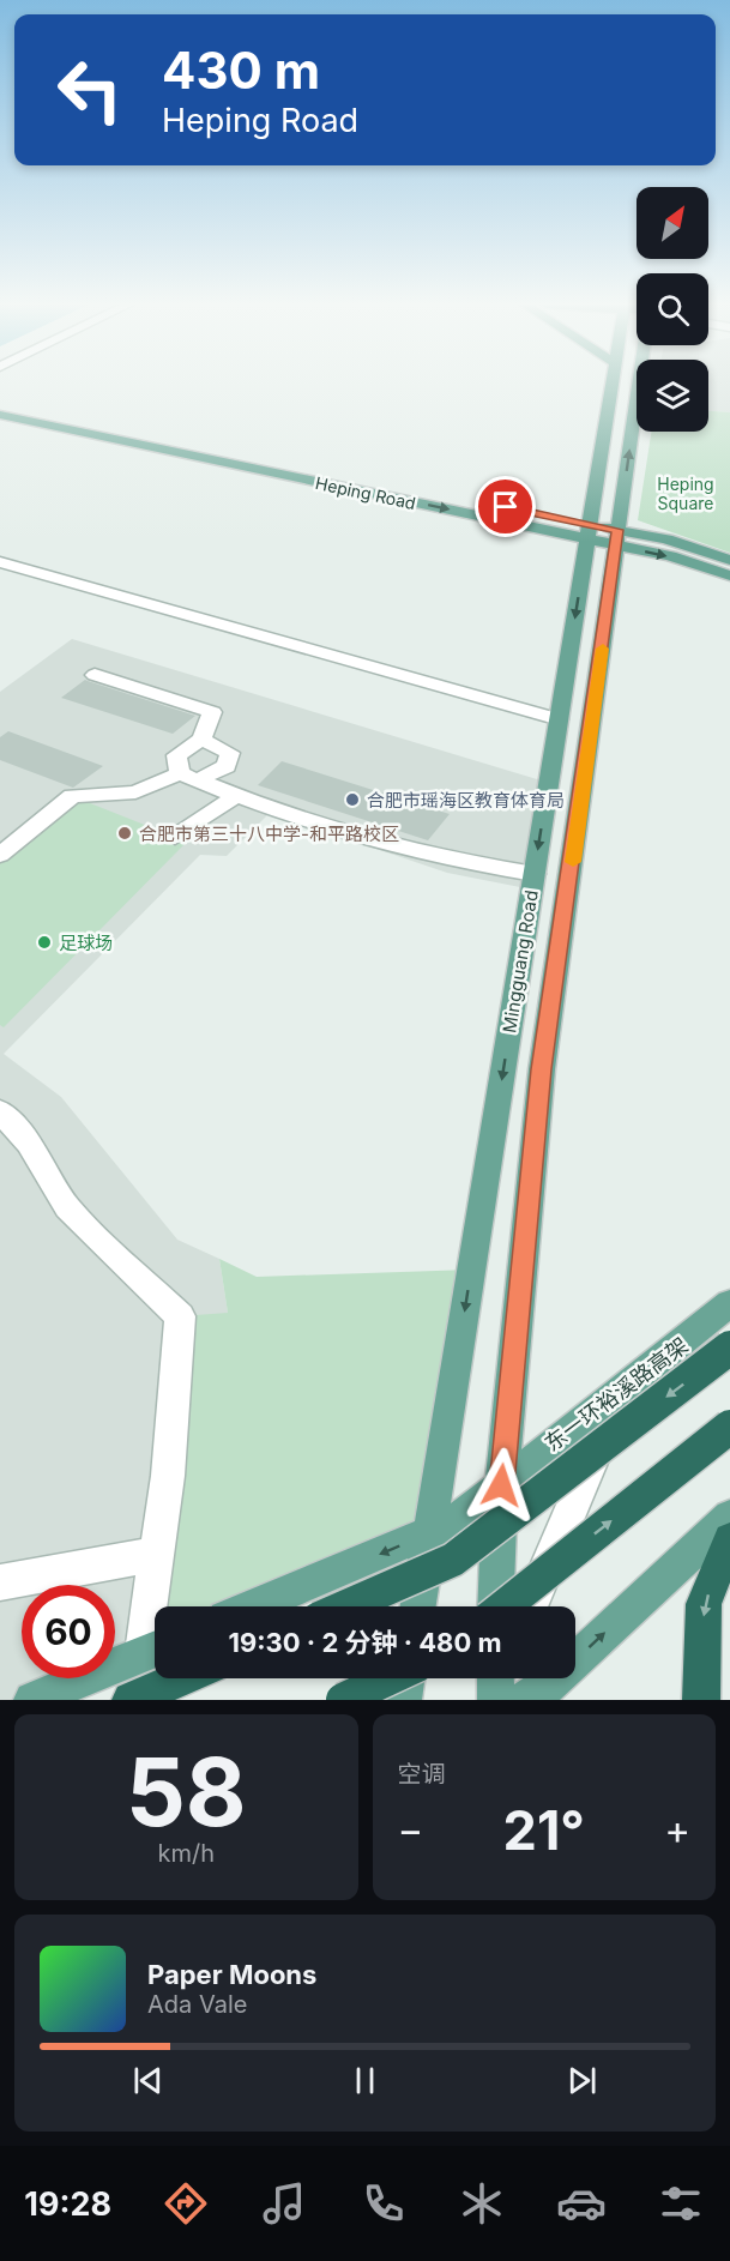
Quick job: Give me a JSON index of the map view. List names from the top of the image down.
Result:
{
  "streets": {
    "highway": ["东一环裕溪路高架"],
    "main road": ["Heping Road", "Mingguang Road"]
  },
  "crossings": [
    ["Heping Road", "Mingguang Road"]
  ],
  "parks": ["Heping Square"],
  "places": ["合肥市瑶海区教育体育局", "合肥市第三十八中学-和平路校区", "足球场"],
  "north": "top right",
  "page": {
    "turn": ["430 m", "Heping Road"],
    "limit": "60",
    "trip": "19:30 · 2 分钟 · 480 m",
    "tile": [
      ["58", "km/h"],
      "空调"
    ],
    "heat": ["−", "21°", "+"],
    "song": ["Paper Moons", "Ada Vale"],
    "tabs": "19:28"
  }
}
